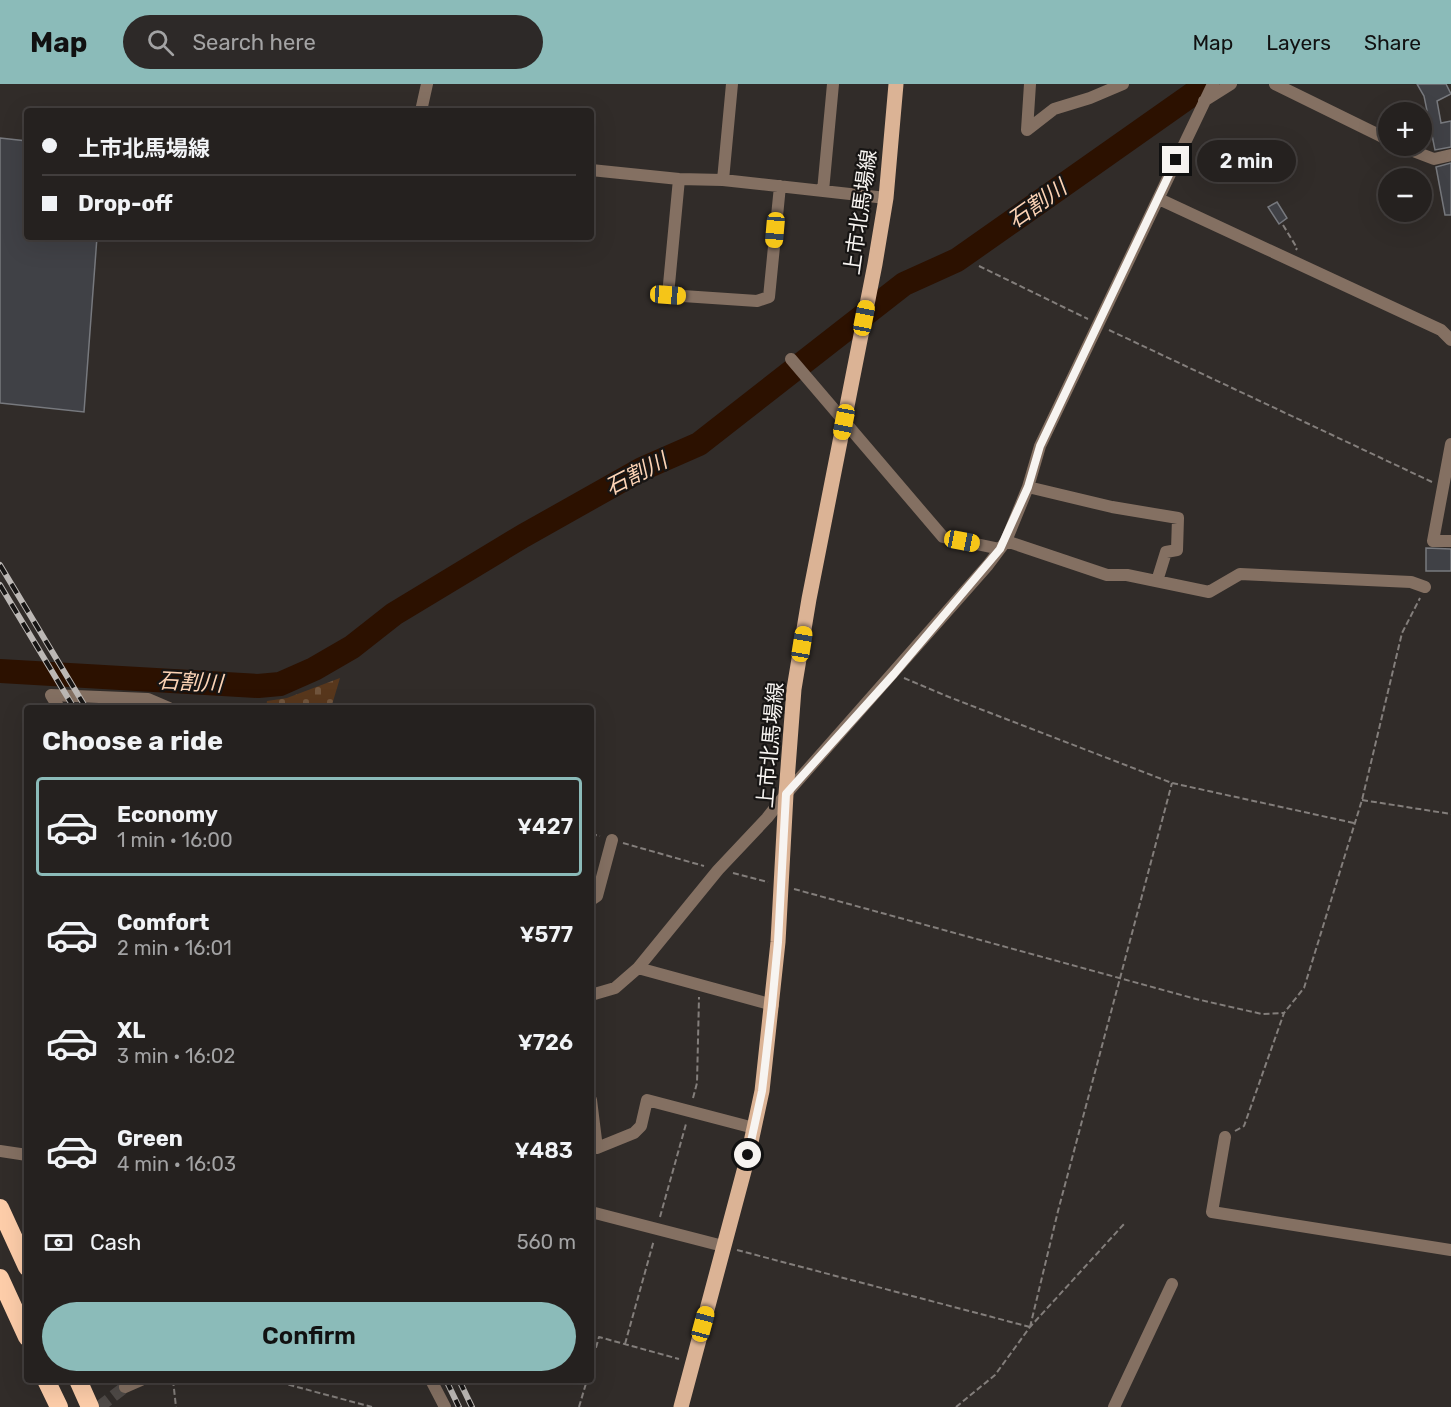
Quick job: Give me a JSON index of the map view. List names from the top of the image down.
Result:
{
  "streets": {
    "main road": ["上市北馬場線"]
  },
  "water": ["石割川"],
  "page": {
    "header": "Map",
    "search": "Search here",
    "nav": ["Map", "Layers", "Share"],
    "map_buttons": ["+", "−"],
    "banner": ["上市北馬場線", "Drop-off"],
    "bubble": "2 min",
    "heading": "Choose a ride",
    "list": [
      {
        "name": "Economy",
        "note": "1 min · 16:00",
        "value": "¥427"
      },
      {
        "name": "Comfort",
        "note": "2 min · 16:01",
        "value": "¥577"
      },
      {
        "name": "XL",
        "note": "3 min · 16:02",
        "value": "¥726"
      },
      {
        "name": "Green",
        "note": "4 min · 16:03",
        "value": "¥483"
      }
    ],
    "pay": ["Cash", "560 m"],
    "buttons": "Confirm"
  }
}
